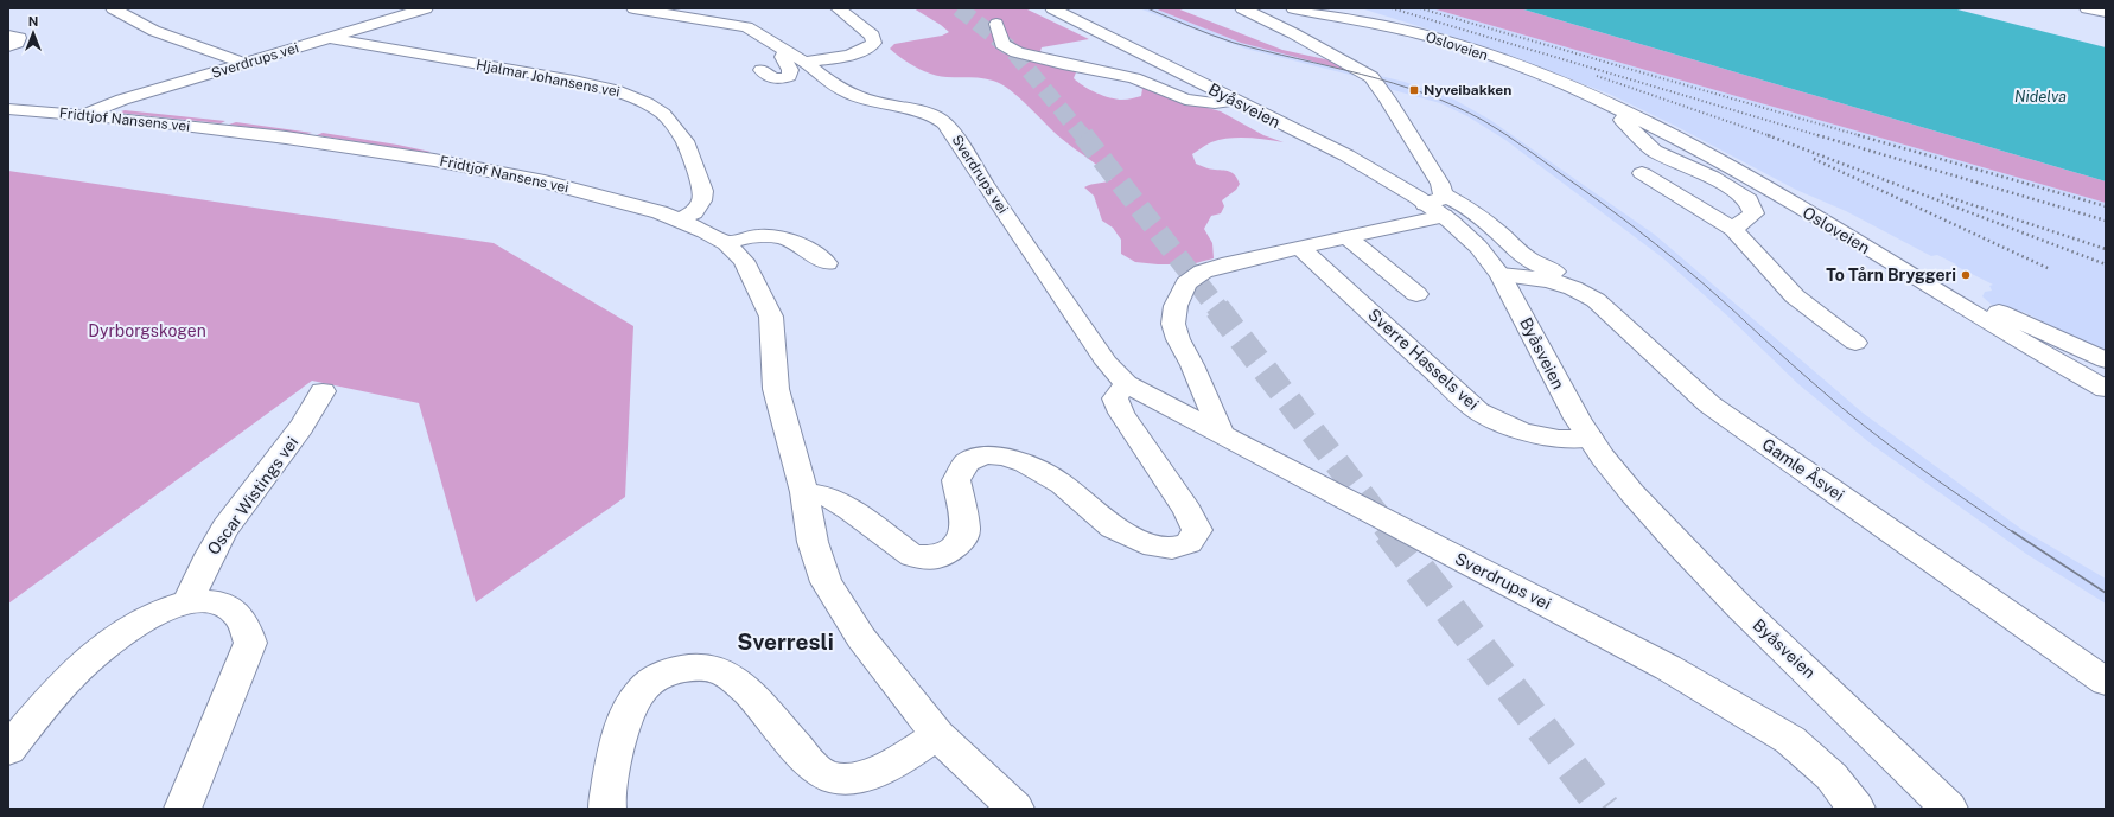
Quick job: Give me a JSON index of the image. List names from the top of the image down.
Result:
{
  "streets": {
    "street": [
      "Osloveien",
      "Sverdrups vei",
      "Hjalmar Johansens vei",
      "Byåsveien",
      "Fridtjof Nansens vei",
      "Sverre Hassels vei",
      "Gamle Åsvei",
      "Oscar Wistings vei"
    ]
  },
  "crossings": [
    ["Sverdrups vei", "Hjalmar Johansens vei"],
    ["Sverdrups vei", "Fridtjof Nansens vei"],
    ["Hjalmar Johansens vei", "Fridtjof Nansens vei"],
    ["Byåsveien", "Sverre Hassels vei"],
    ["Byåsveien", "Gamle Åsvei"]
  ],
  "districts": ["Sverresli"],
  "water": ["Nidelva"],
  "parks": ["Dyrborgskogen"],
  "places": {
    "transit": ["Nyveibakken"],
    "other": ["To Tårn Bryggeri"]
  },
  "north": "top"
}
